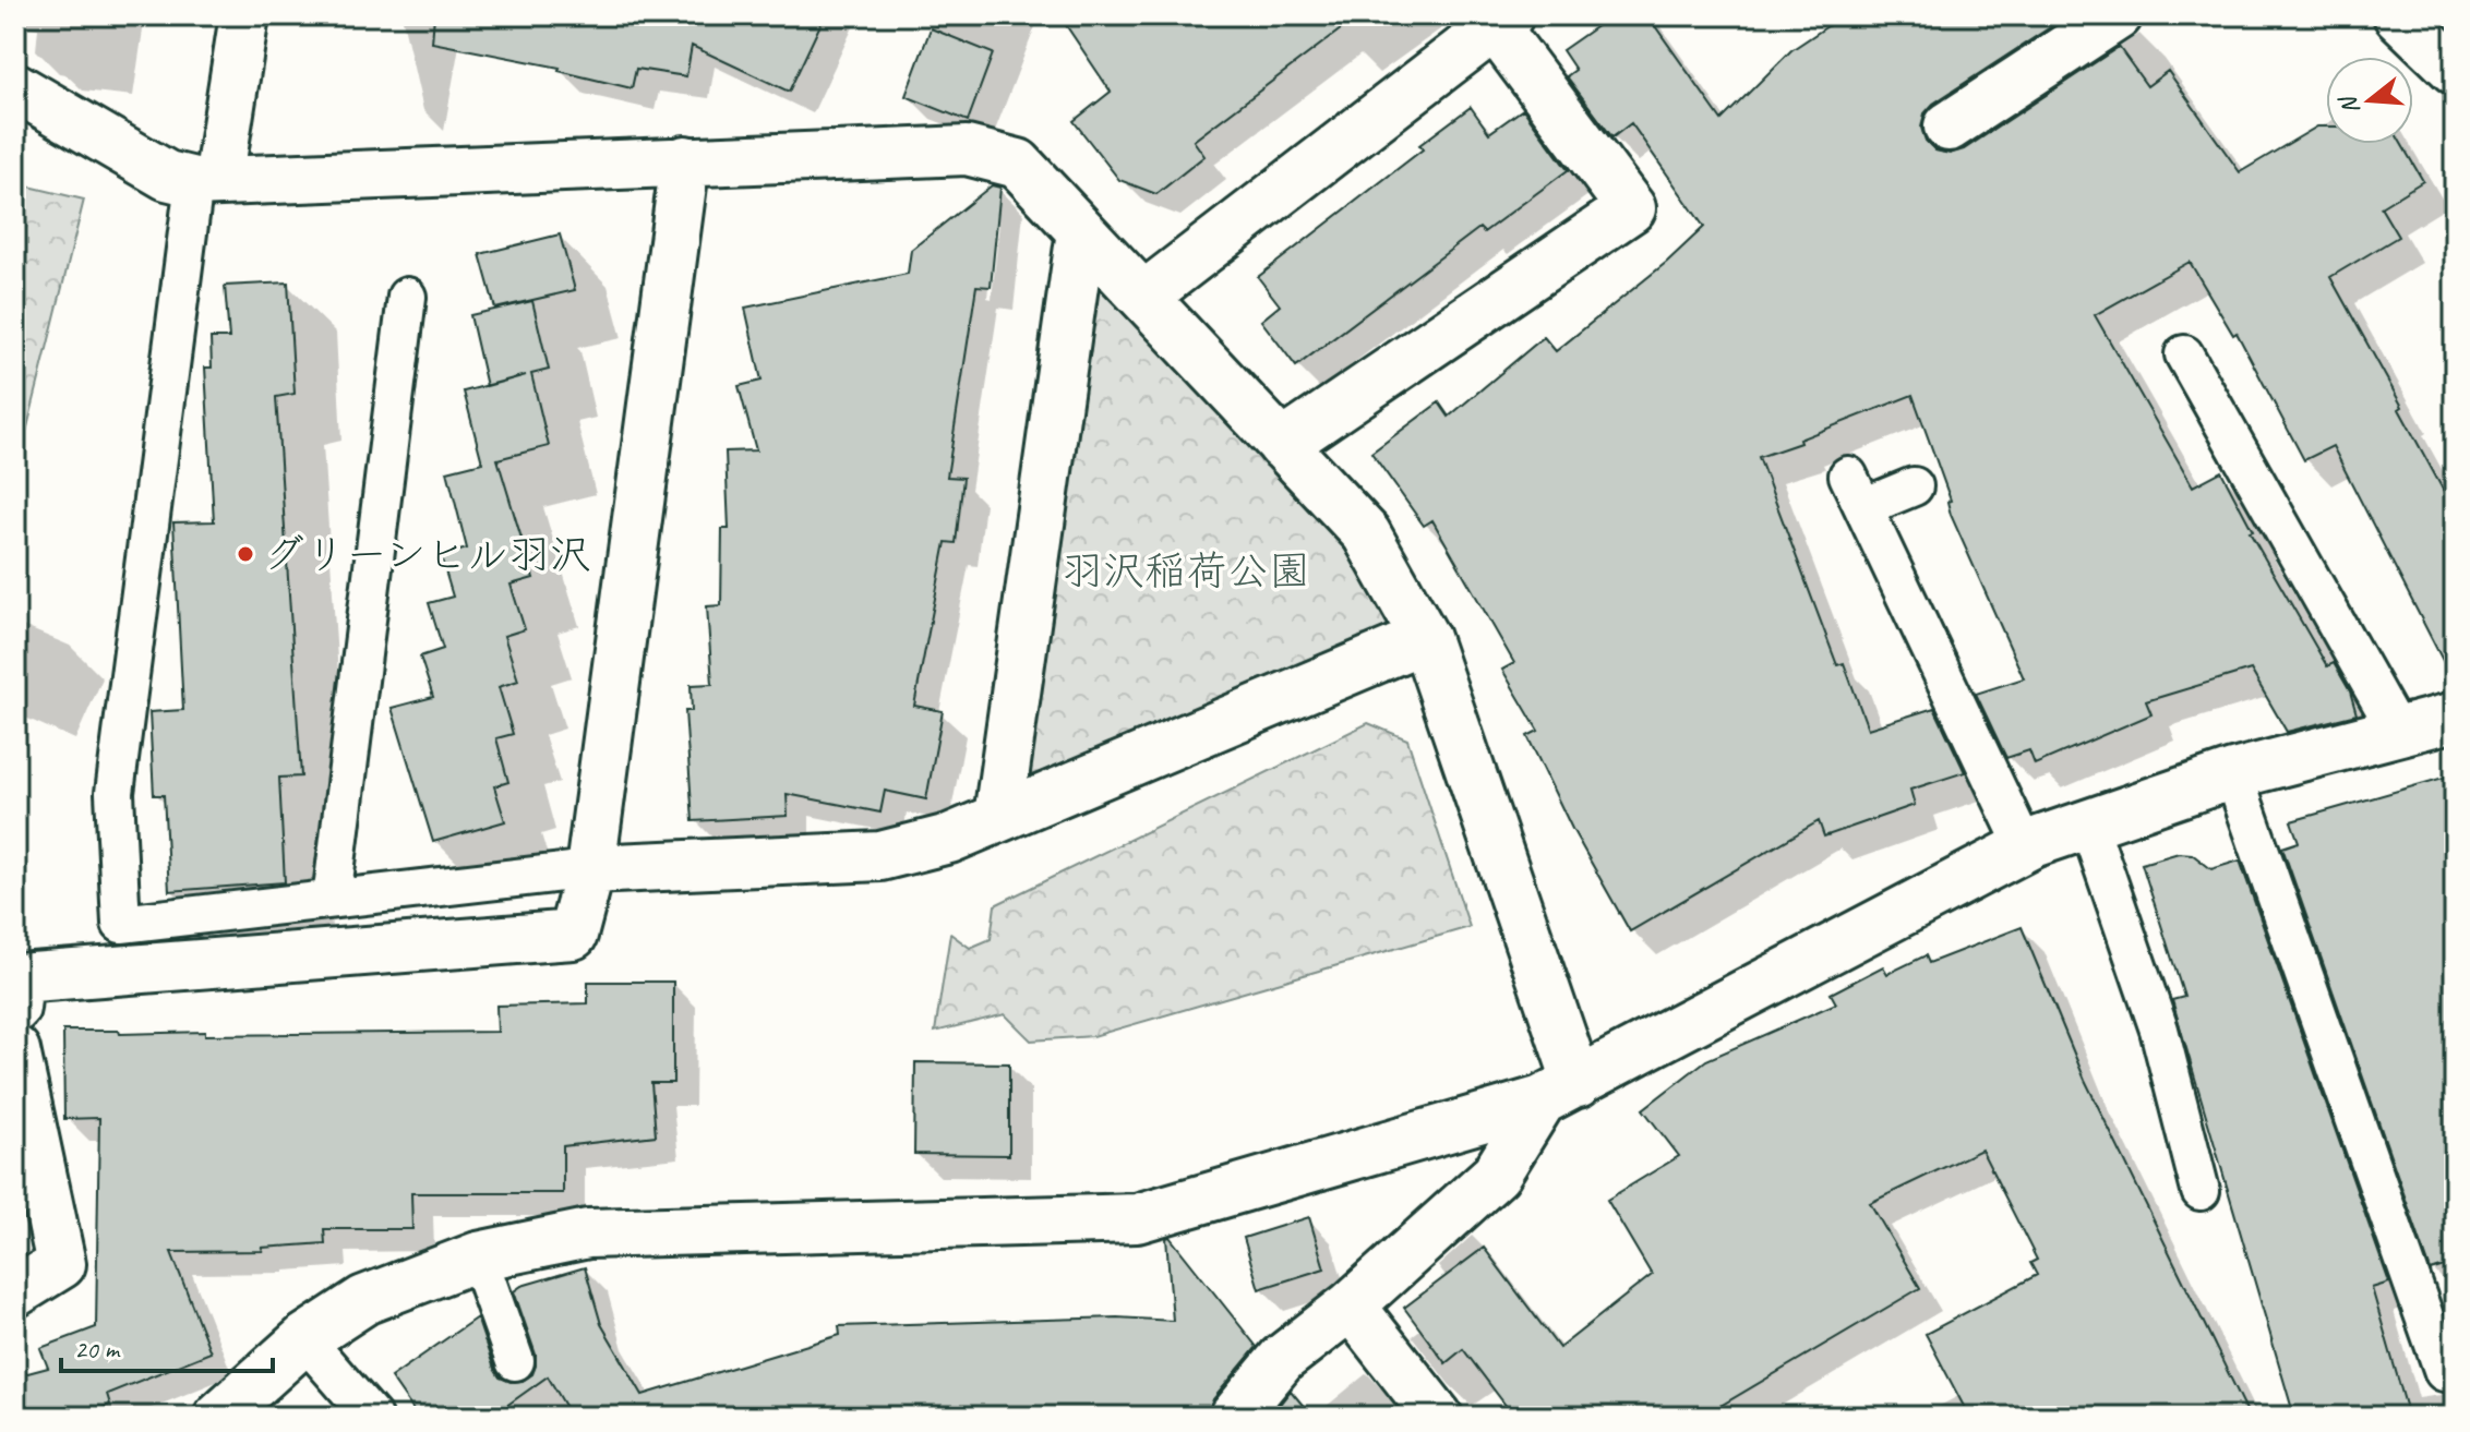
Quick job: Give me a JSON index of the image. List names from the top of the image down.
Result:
{
  "parks": ["羽沢稲荷公園"],
  "places": ["グリーンヒル羽沢"],
  "scale_bar": "20 m",
  "north": "left"
}
